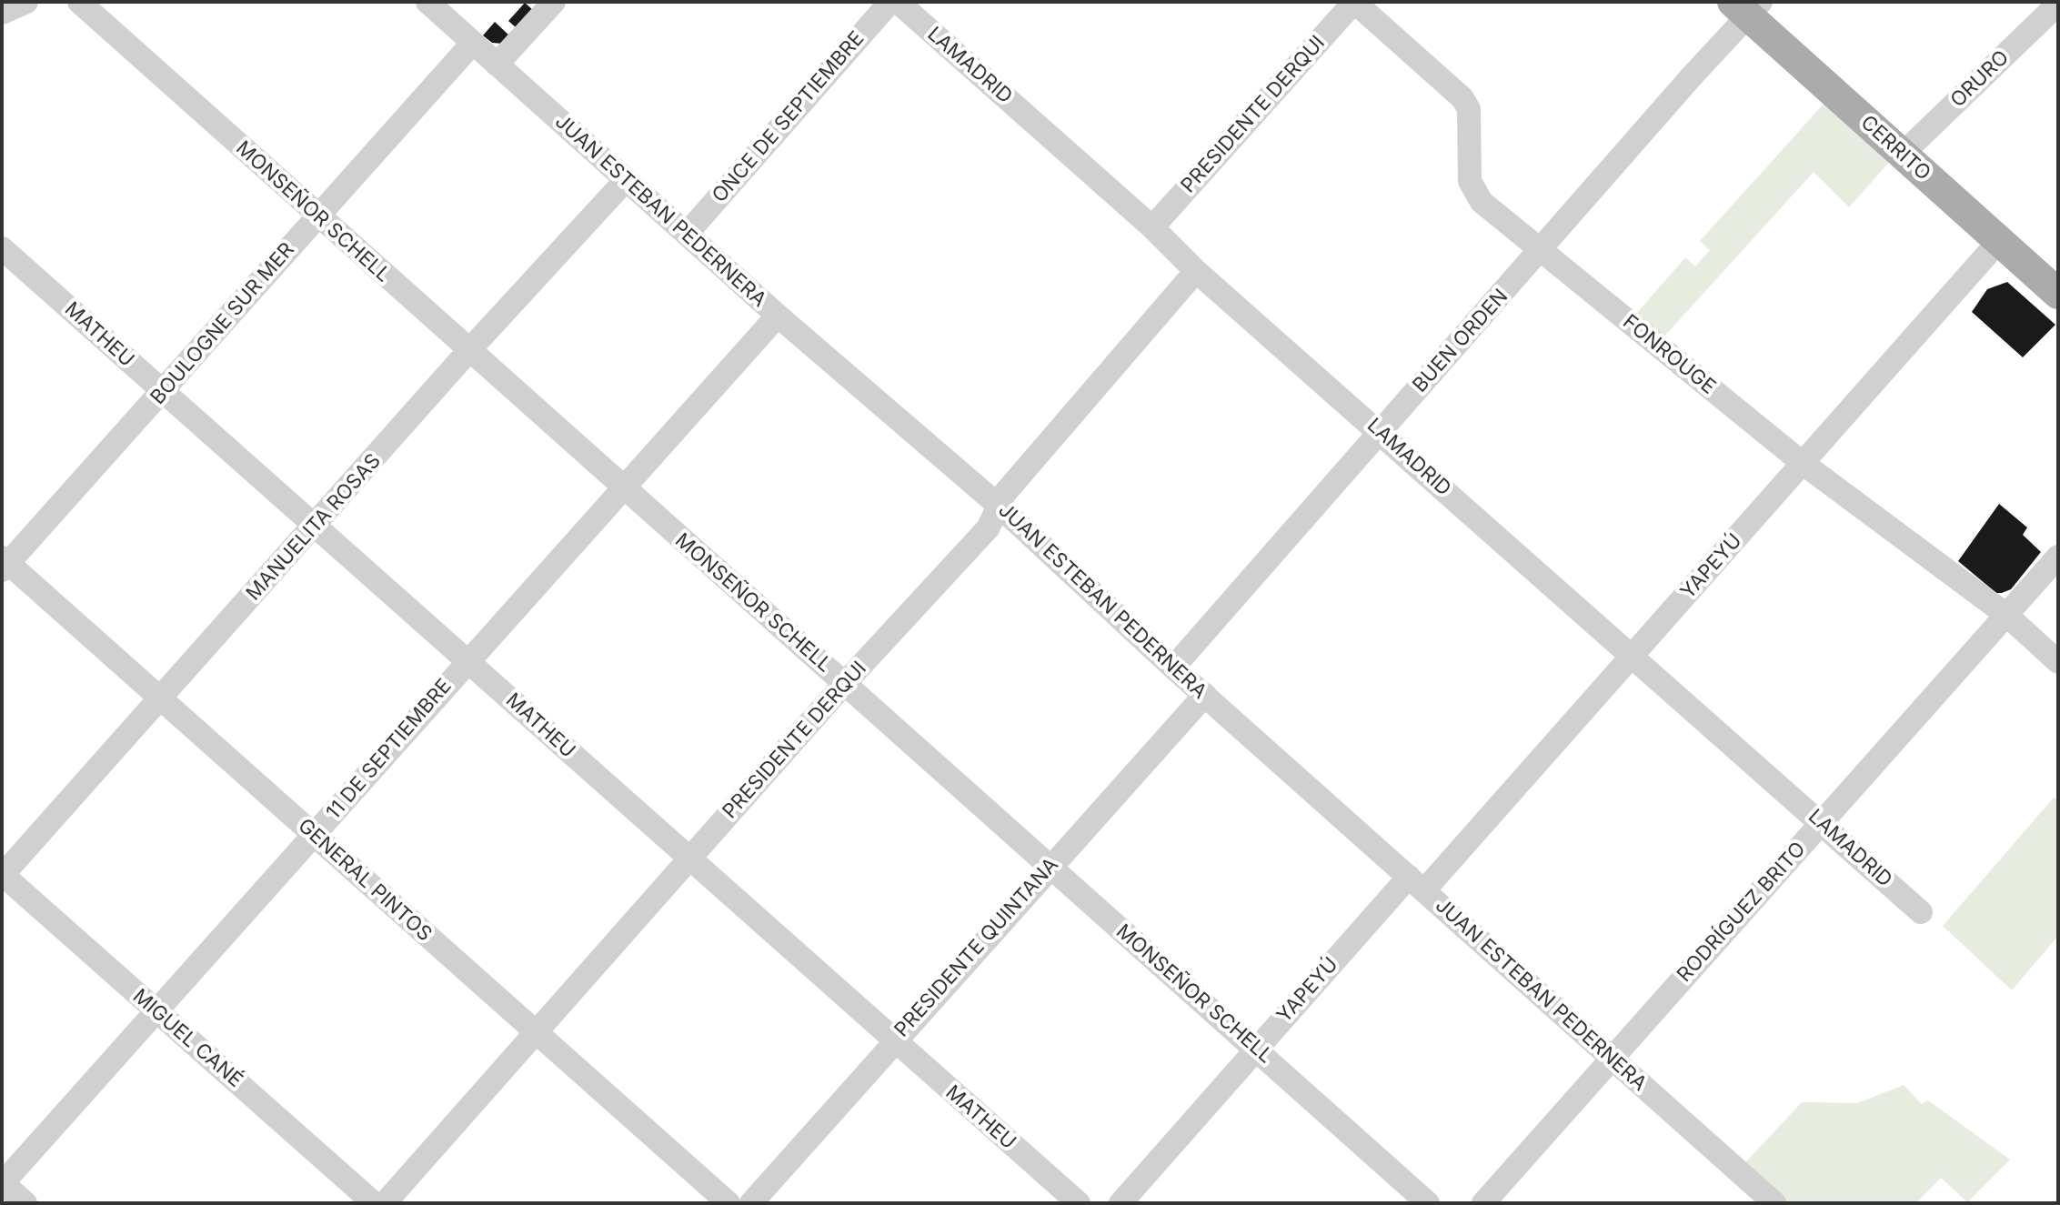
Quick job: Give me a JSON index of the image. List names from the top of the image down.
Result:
{
  "streets": {
    "main road": ["CERRITO"],
    "street": [
      "LAMADRID",
      "ORURO",
      "PRESIDENTE DERQUI",
      "ONCE DE SEPTIEMBRE",
      "JUAN ESTEBAN PEDERNERA",
      "MONSEÑOR SCHELL",
      "BOULOGNE SUR MER",
      "MATHEU",
      "BUEN ORDEN",
      "FONROUGE",
      "MANUELITA ROSAS",
      "YAPEYÚ",
      "11 DE SEPTIEMBRE",
      "GENERAL PINTOS",
      "RODRÍGUEZ BRITO",
      "PRESIDENTE QUINTANA",
      "MIGUEL CANÉ"
    ]
  },
  "crossings": [
    ["LAMADRID", "PRESIDENTE DERQUI"],
    ["LAMADRID", "BUEN ORDEN"],
    ["LAMADRID", "YAPEYÚ"],
    ["LAMADRID", "RODRÍGUEZ BRITO"],
    ["ORURO", "CERRITO"],
    ["PRESIDENTE DERQUI", "JUAN ESTEBAN PEDERNERA"],
    ["PRESIDENTE DERQUI", "MONSEÑOR SCHELL"],
    ["PRESIDENTE DERQUI", "MATHEU"],
    ["PRESIDENTE DERQUI", "FONROUGE"],
    ["PRESIDENTE DERQUI", "GENERAL PINTOS"],
    ["ONCE DE SEPTIEMBRE", "JUAN ESTEBAN PEDERNERA"],
    ["CERRITO", "BUEN ORDEN"],
    ["CERRITO", "YAPEYÚ"],
    ["JUAN ESTEBAN PEDERNERA", "BOULOGNE SUR MER"],
    ["JUAN ESTEBAN PEDERNERA", "BUEN ORDEN"],
    ["JUAN ESTEBAN PEDERNERA", "MANUELITA ROSAS"],
    ["JUAN ESTEBAN PEDERNERA", "YAPEYÚ"],
    ["JUAN ESTEBAN PEDERNERA", "11 DE SEPTIEMBRE"],
    ["JUAN ESTEBAN PEDERNERA", "RODRÍGUEZ BRITO"],
    ["JUAN ESTEBAN PEDERNERA", "PRESIDENTE QUINTANA"],
    ["MONSEÑOR SCHELL", "BOULOGNE SUR MER"],
    ["MONSEÑOR SCHELL", "MANUELITA ROSAS"],
    ["MONSEÑOR SCHELL", "YAPEYÚ"],
    ["MONSEÑOR SCHELL", "11 DE SEPTIEMBRE"],
    ["MONSEÑOR SCHELL", "PRESIDENTE QUINTANA"],
    ["BOULOGNE SUR MER", "MATHEU"],
    ["BOULOGNE SUR MER", "GENERAL PINTOS"],
    ["MATHEU", "MANUELITA ROSAS"],
    ["MATHEU", "11 DE SEPTIEMBRE"],
    ["MATHEU", "PRESIDENTE QUINTANA"],
    ["BUEN ORDEN", "FONROUGE"],
    ["FONROUGE", "YAPEYÚ"],
    ["FONROUGE", "RODRÍGUEZ BRITO"],
    ["MANUELITA ROSAS", "GENERAL PINTOS"],
    ["MANUELITA ROSAS", "MIGUEL CANÉ"],
    ["11 DE SEPTIEMBRE", "GENERAL PINTOS"],
    ["11 DE SEPTIEMBRE", "MIGUEL CANÉ"]
  ]
}
